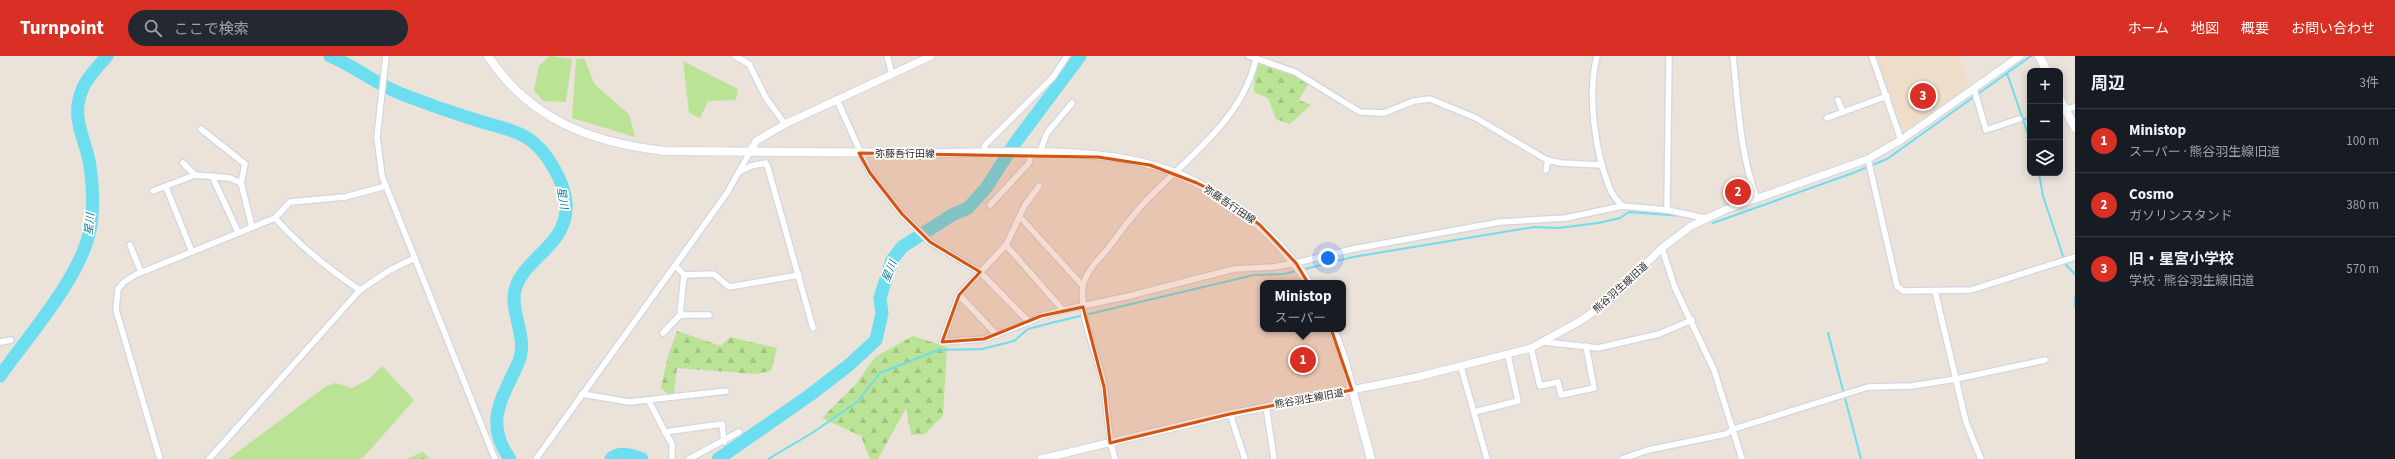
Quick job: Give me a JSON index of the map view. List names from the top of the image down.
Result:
{
  "streets": {
    "main road": ["弥藤吾行田線"],
    "street": ["熊谷羽生線旧道"]
  },
  "water": ["星川"],
  "page": {
    "header": "Turnpoint",
    "search": "ここで検索",
    "nav": [
      "ホーム",
      "地図",
      "概要",
      "お問い合わせ"
    ],
    "heading": ["周辺", "3件"],
    "map_buttons": ["+", "−"],
    "pins": ["3", "2", "1"],
    "list": [
      {
        "mark": "1",
        "name": "Ministop",
        "note": "スーパー · 熊谷羽生線旧道",
        "value": "100 m"
      },
      {
        "mark": "2",
        "name": "Cosmo",
        "note": "ガソリンスタンド",
        "value": "380 m"
      },
      {
        "mark": "3",
        "name": "旧・星宮小学校",
        "note": "学校 · 熊谷羽生線旧道",
        "value": "570 m"
      }
    ],
    "popup": ["Ministop", "スーパー"]
  }
}
